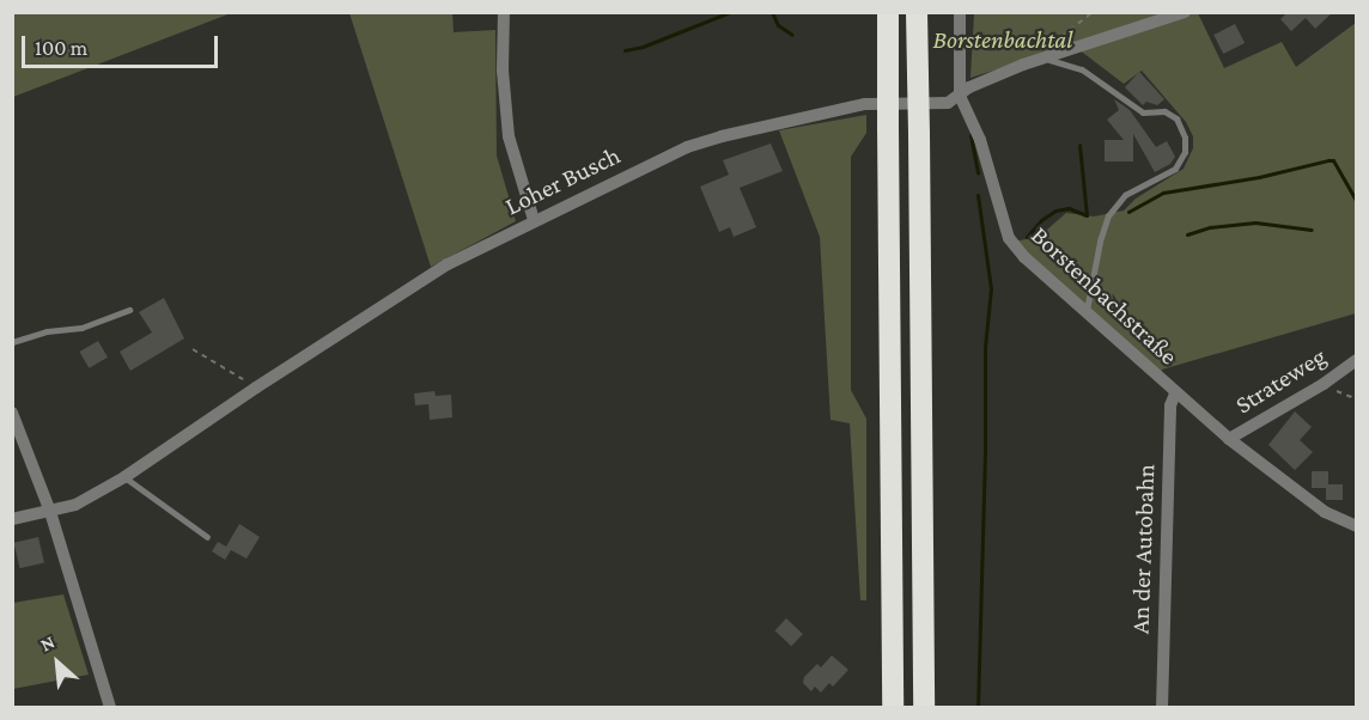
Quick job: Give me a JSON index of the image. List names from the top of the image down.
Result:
{
  "streets": {
    "street": [
      "Loher Busch",
      "Borstenbachstraße",
      "Strateweg",
      "An der Autobahn"
    ]
  },
  "crossings": [
    ["Loher Busch", "Borstenbachstraße"],
    ["Borstenbachstraße", "Strateweg"],
    ["Borstenbachstraße", "An der Autobahn"]
  ],
  "parks": ["Borstenbachtal"],
  "scale_bar": "100 m",
  "north": "top left"
}
